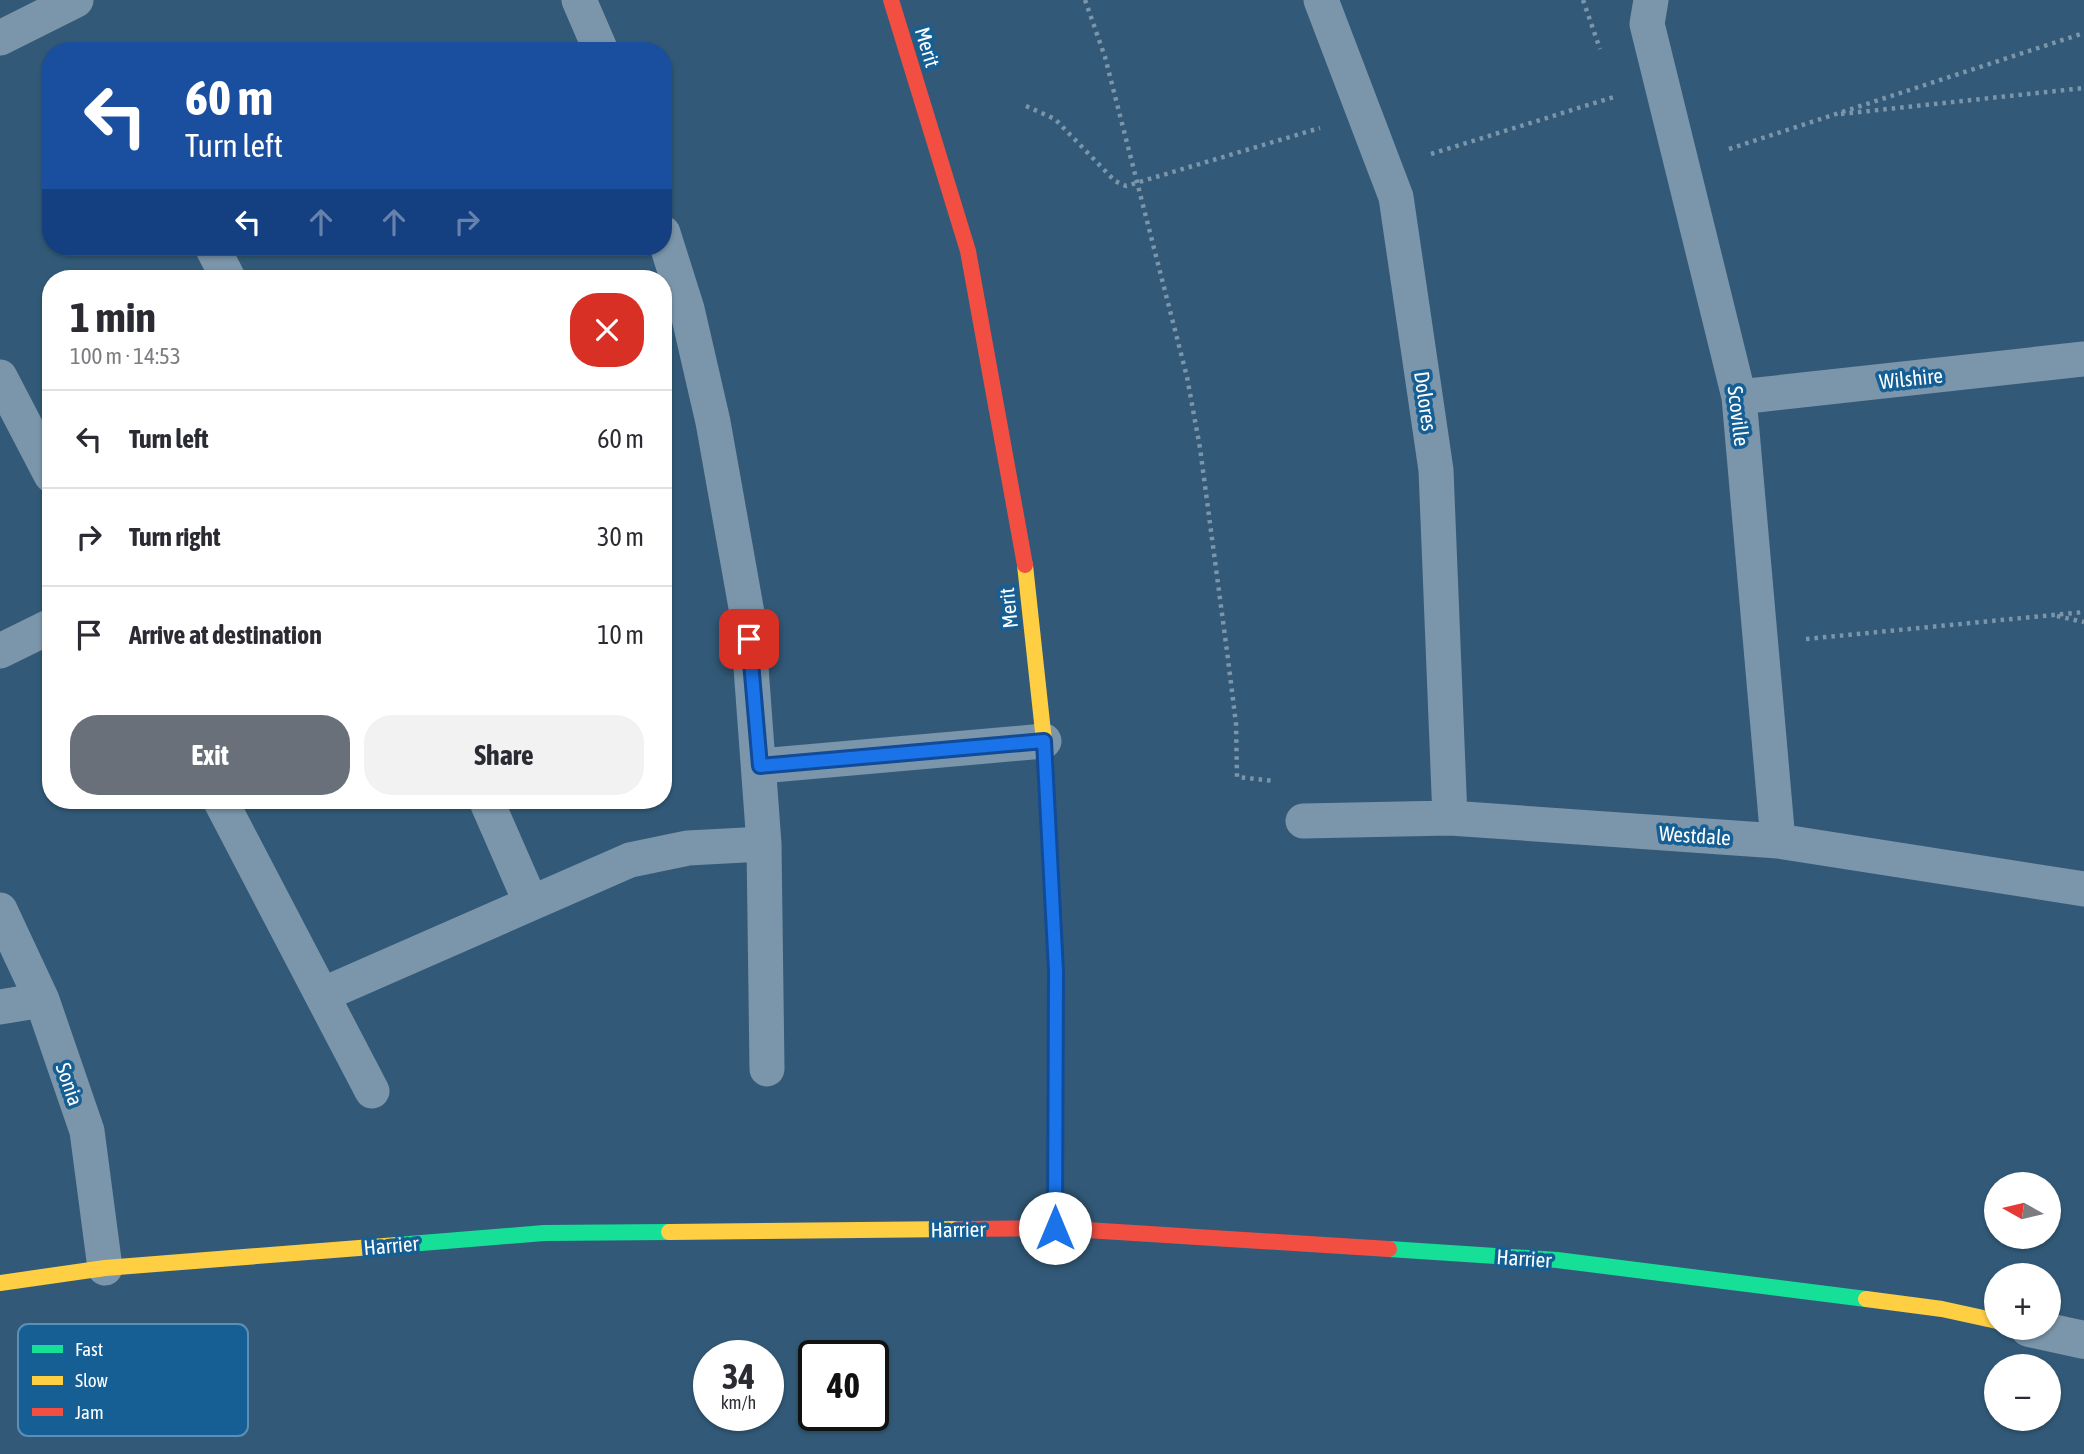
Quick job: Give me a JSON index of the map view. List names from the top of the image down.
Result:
{
  "streets": {
    "street": ["Merit", "Harrier"],
    "lane": [
      "Wilshire",
      "Dolores",
      "Scoville",
      "Westdale",
      "Sonia"
    ]
  },
  "crossings": [
    ["Merit", "Harrier"],
    ["Wilshire", "Scoville"],
    ["Dolores", "Westdale"],
    ["Scoville", "Westdale"],
    ["Sonia", "Harrier"]
  ],
  "legend": ["Fast", "Slow", "Jam"],
  "north": "left",
  "page": {
    "turn": ["60 m", "Turn left"],
    "heading": ["1 min", "100 m · 14:53"],
    "list": [
      {
        "name": "Turn left",
        "value": "60 m"
      },
      {
        "name": "Turn right",
        "value": "30 m"
      },
      {
        "name": "Arrive at destination",
        "value": "10 m"
      }
    ],
    "buttons": ["Exit", "Share"],
    "map_buttons": ["+", "−"],
    "speed": "34 km/h",
    "limit": "40"
  }
}
